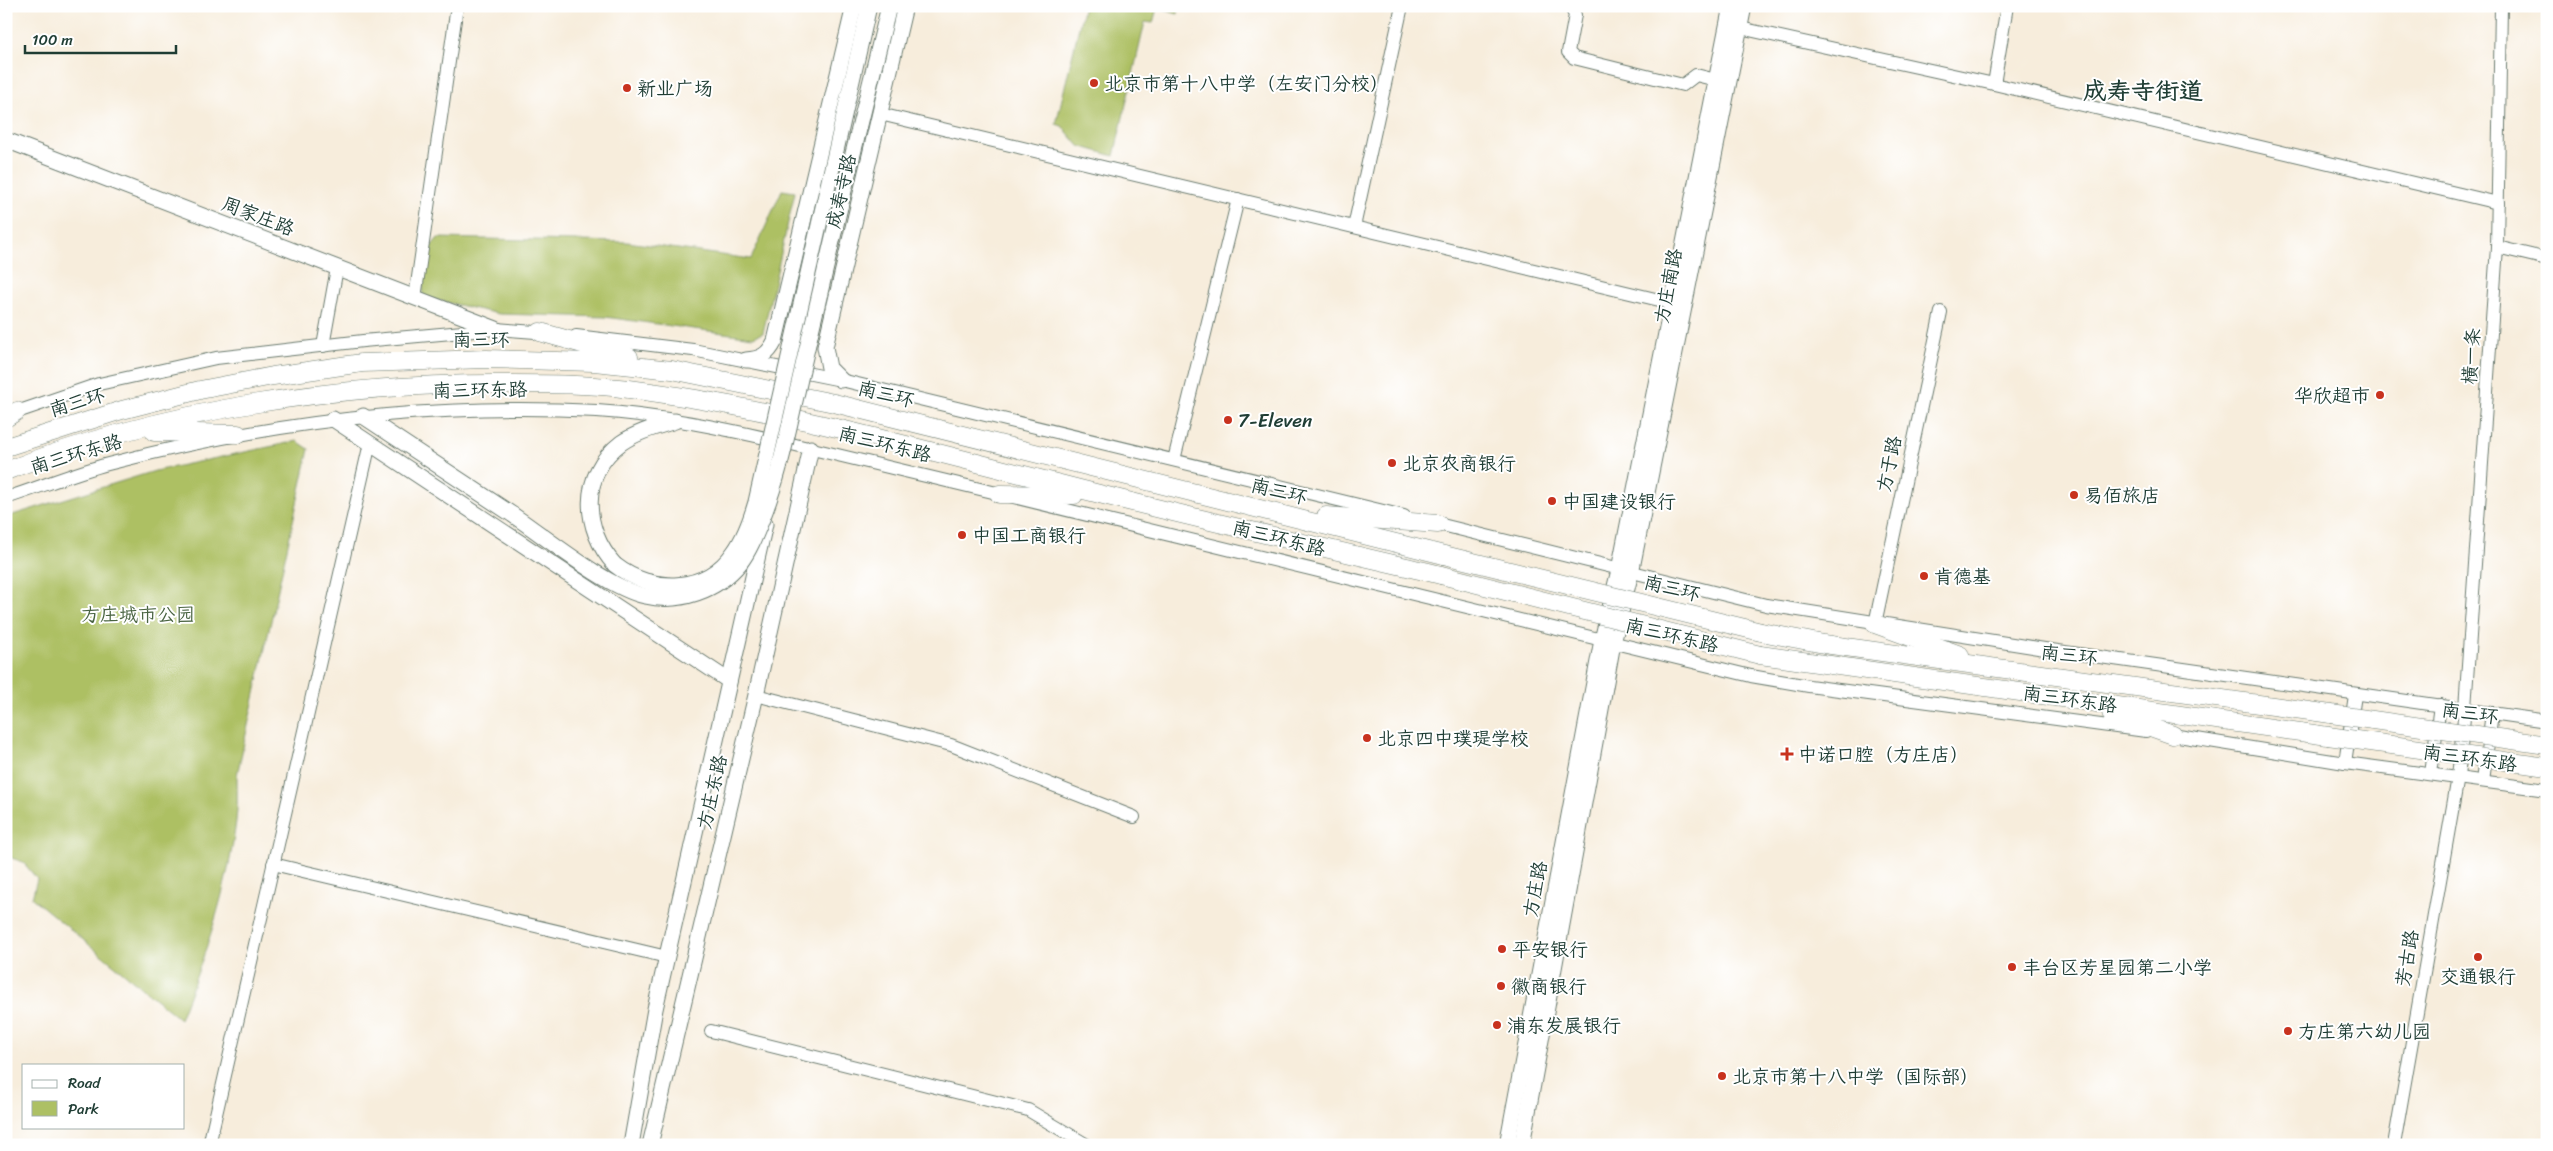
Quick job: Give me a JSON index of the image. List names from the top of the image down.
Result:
{
  "streets": {
    "highway": ["南三环", "南三环东路"],
    "main road": [
      "成寿寺路",
      "周家庄路",
      "方庄南路",
      "方庄东路",
      "方庄路"
    ],
    "street": ["横一条", "方于路", "芳古路"]
  },
  "crossings": [
    ["横一条", "南三环东路"],
    ["横一条", "芳古路"],
    ["南三环东路", "方庄东路"],
    ["南三环东路", "方庄路"],
    ["南三环东路", "芳古路"]
  ],
  "districts": ["成寿寺街道"],
  "parks": ["方庄城市公园"],
  "places": {
    "other": [
      "北京市第十八中学（左安门分校）",
      "新业广场",
      "华欣超市",
      "7-Eleven",
      "北京农商银行",
      "易佰旅店",
      "中国建设银行",
      "中国工商银行",
      "肯德基",
      "北京四中璞瑅学校",
      "平安银行",
      "交通银行",
      "丰台区芳星园第二小学",
      "徽商银行",
      "浦东发展银行",
      "方庄第六幼儿园",
      "北京市第十八中学（国际部）"
    ],
    "health": ["中诺口腔（方庄店）"]
  },
  "legend": ["Road", "Park"],
  "scale_bar": "100 m"
}
